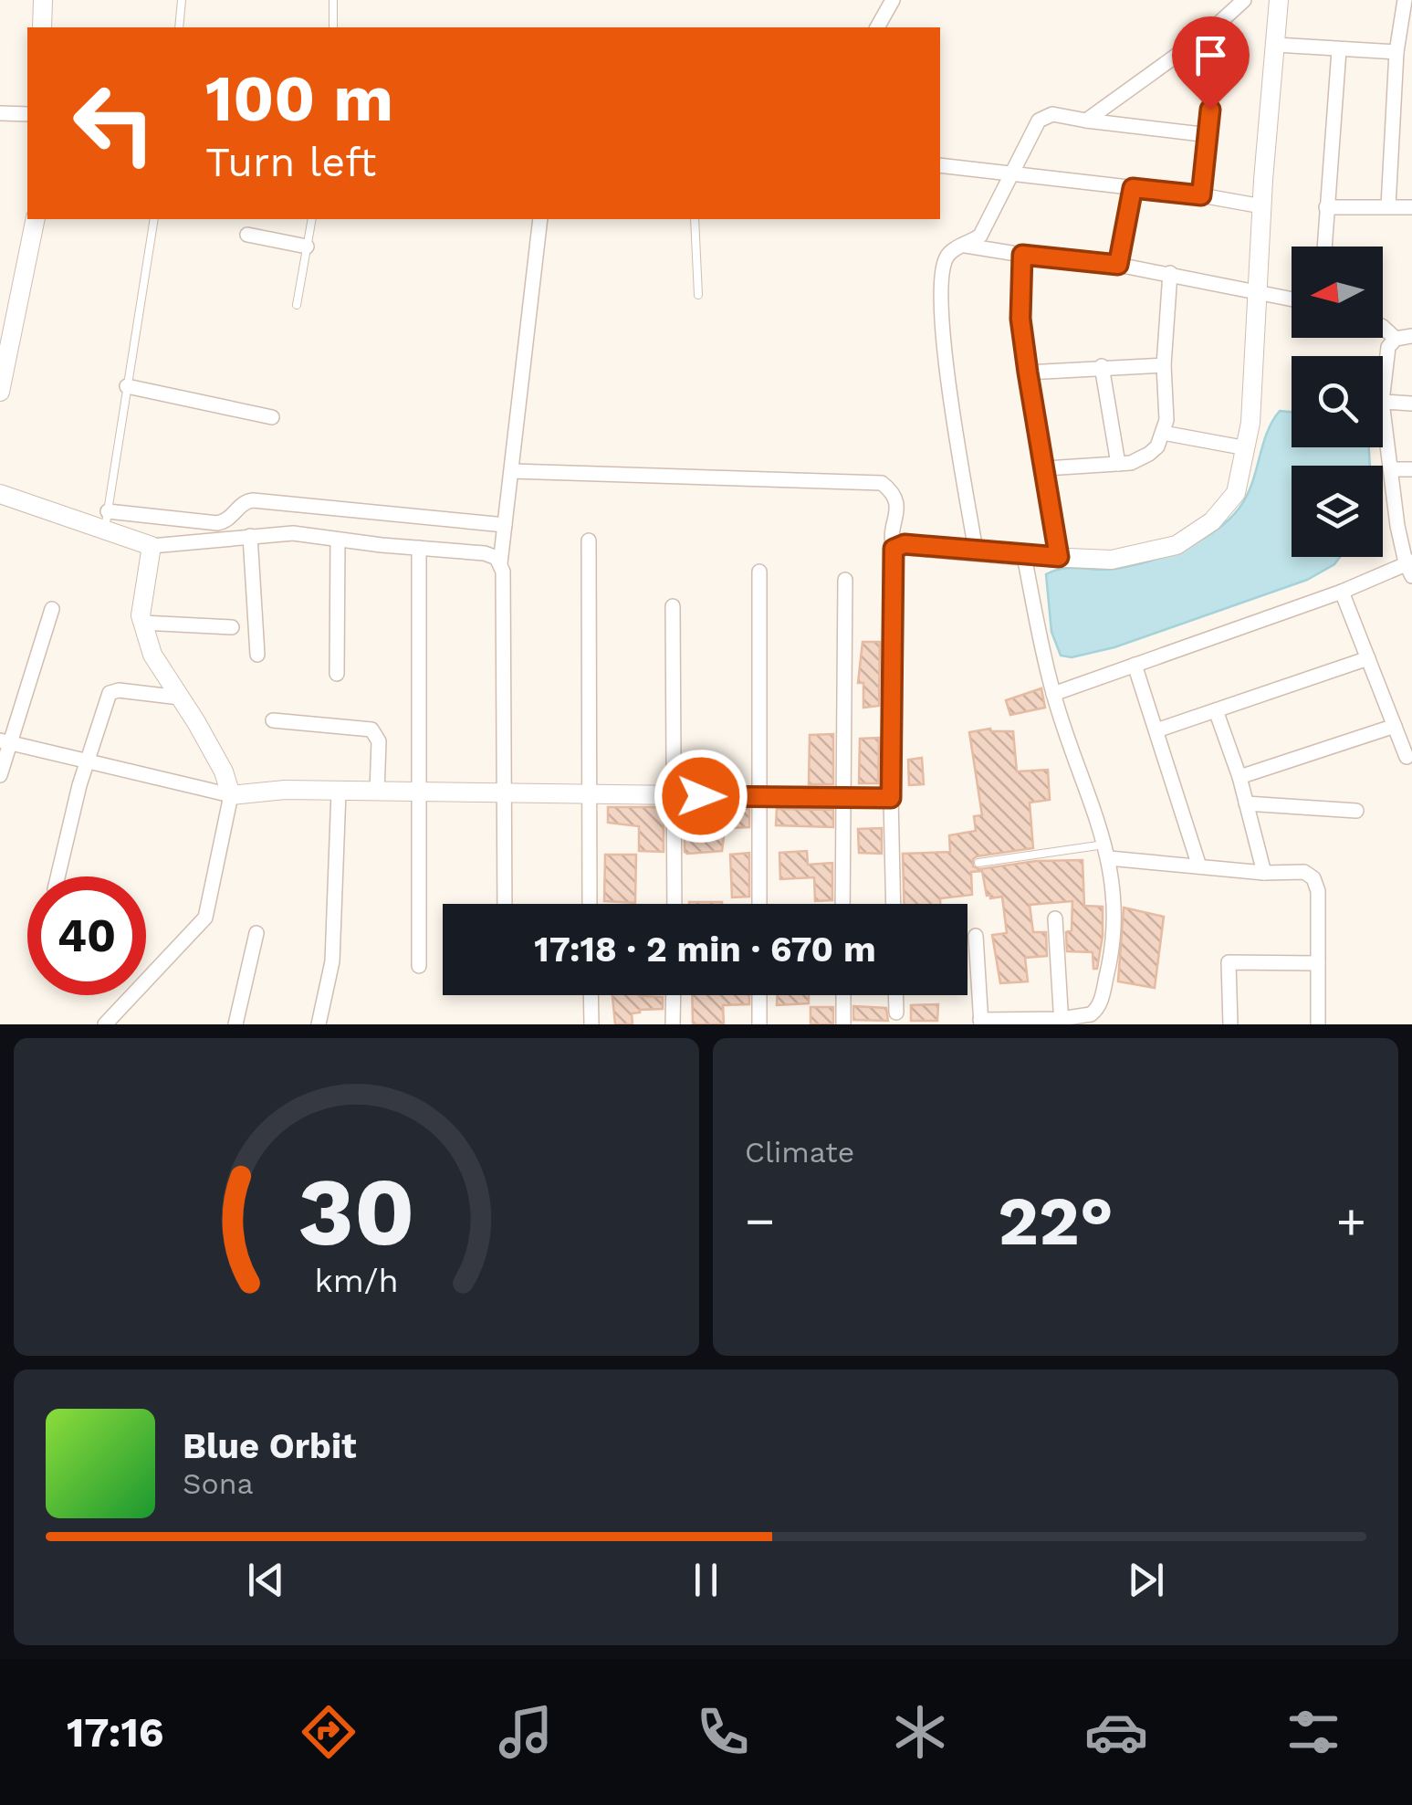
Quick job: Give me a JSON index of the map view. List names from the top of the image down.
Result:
{
  "north": "left",
  "page": {
    "turn": ["100 m", "Turn left"],
    "limit": "40",
    "trip": "17:18 · 2 min · 670 m",
    "tile": "Climate",
    "heat": ["−", "22°", "+"],
    "song": ["Blue Orbit", "Sona"],
    "tabs": "17:16",
    "gauge": ["30", "km/h"]
  }
}
